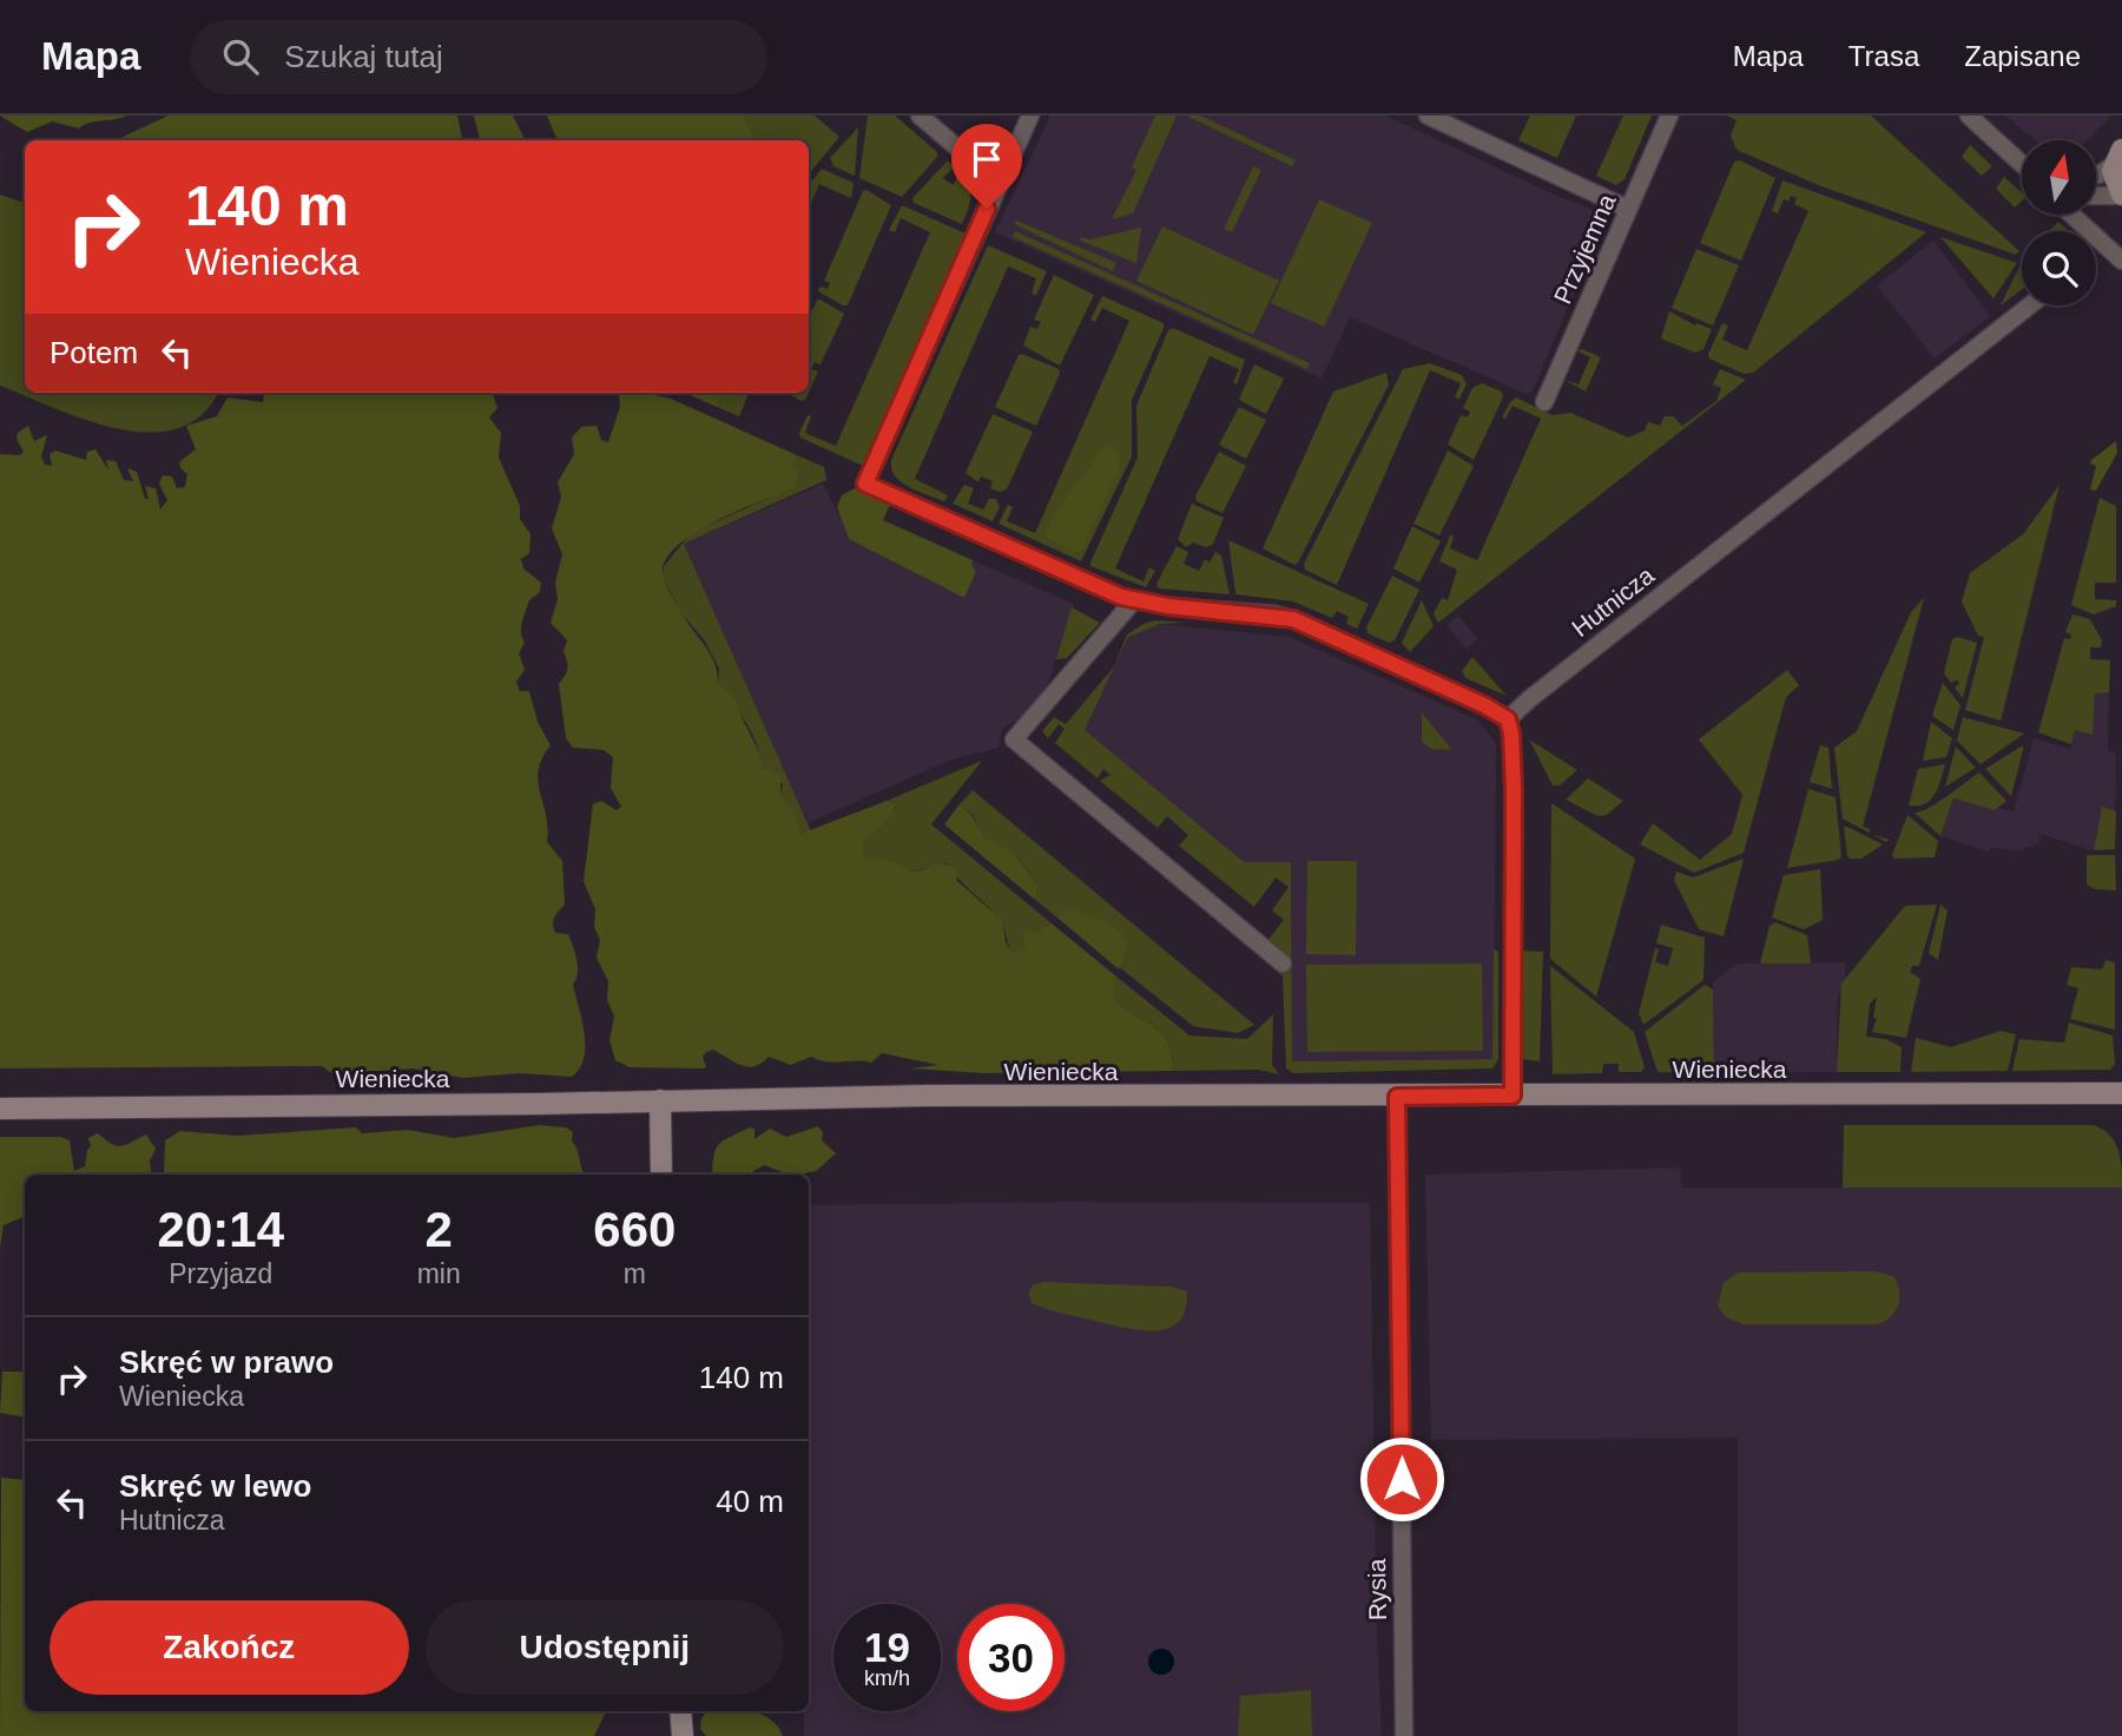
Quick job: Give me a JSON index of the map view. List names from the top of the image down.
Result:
{
  "streets": {
    "street": [
      "Przyjemna",
      "Hutnicza",
      "Wieniecka",
      "Rysia"
    ]
  },
  "crossings": [
    ["Wieniecka", "Rysia"]
  ],
  "north": "top",
  "page": {
    "header": "Mapa",
    "search": "Szukaj tutaj",
    "nav": ["Mapa", "Trasa", "Zapisane"],
    "turn": ["140 m", "Wieniecka"],
    "then": "Potem",
    "eta": [
      "20:14",
      "Przyjazd",
      "2",
      "min",
      "660",
      "m"
    ],
    "list": [
      {
        "name": "Skręć w prawo",
        "note": "Wieniecka",
        "value": "140 m"
      },
      {
        "name": "Skręć w lewo",
        "note": "Hutnicza",
        "value": "40 m"
      }
    ],
    "buttons": ["Zakończ", "Udostępnij"],
    "speed": "19 km/h",
    "limit": "30"
  }
}
